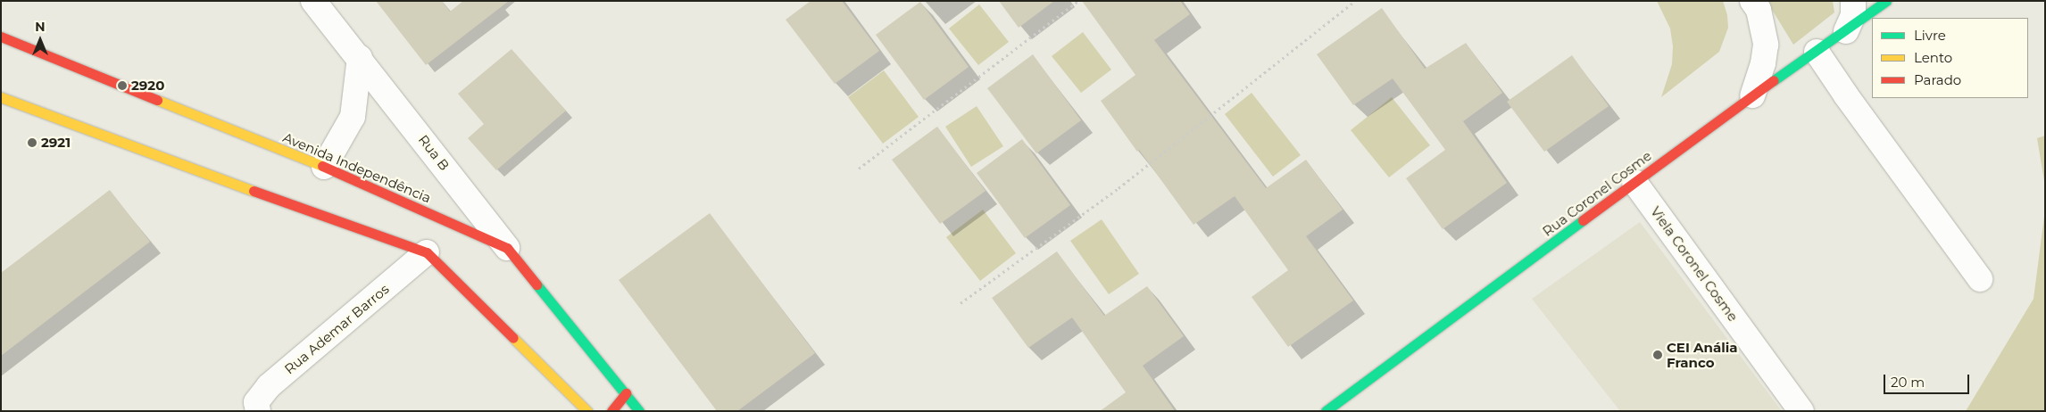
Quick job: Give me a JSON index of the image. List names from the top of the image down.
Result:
{
  "streets": {
    "main road": ["Avenida Independência", "Rua Coronel Cosme"],
    "street": ["Rua B", "Viela Coronel Cosme", "Rua Ademar Barros"]
  },
  "crossings": [
    ["Rua B", "Avenida Independência"],
    ["Rua Coronel Cosme", "Viela Coronel Cosme"]
  ],
  "places": ["2920", "2921", "CEI Anália Franco"],
  "legend": ["Livre", "Lento", "Parado"],
  "scale_bar": "20 m",
  "north": "top"
}
